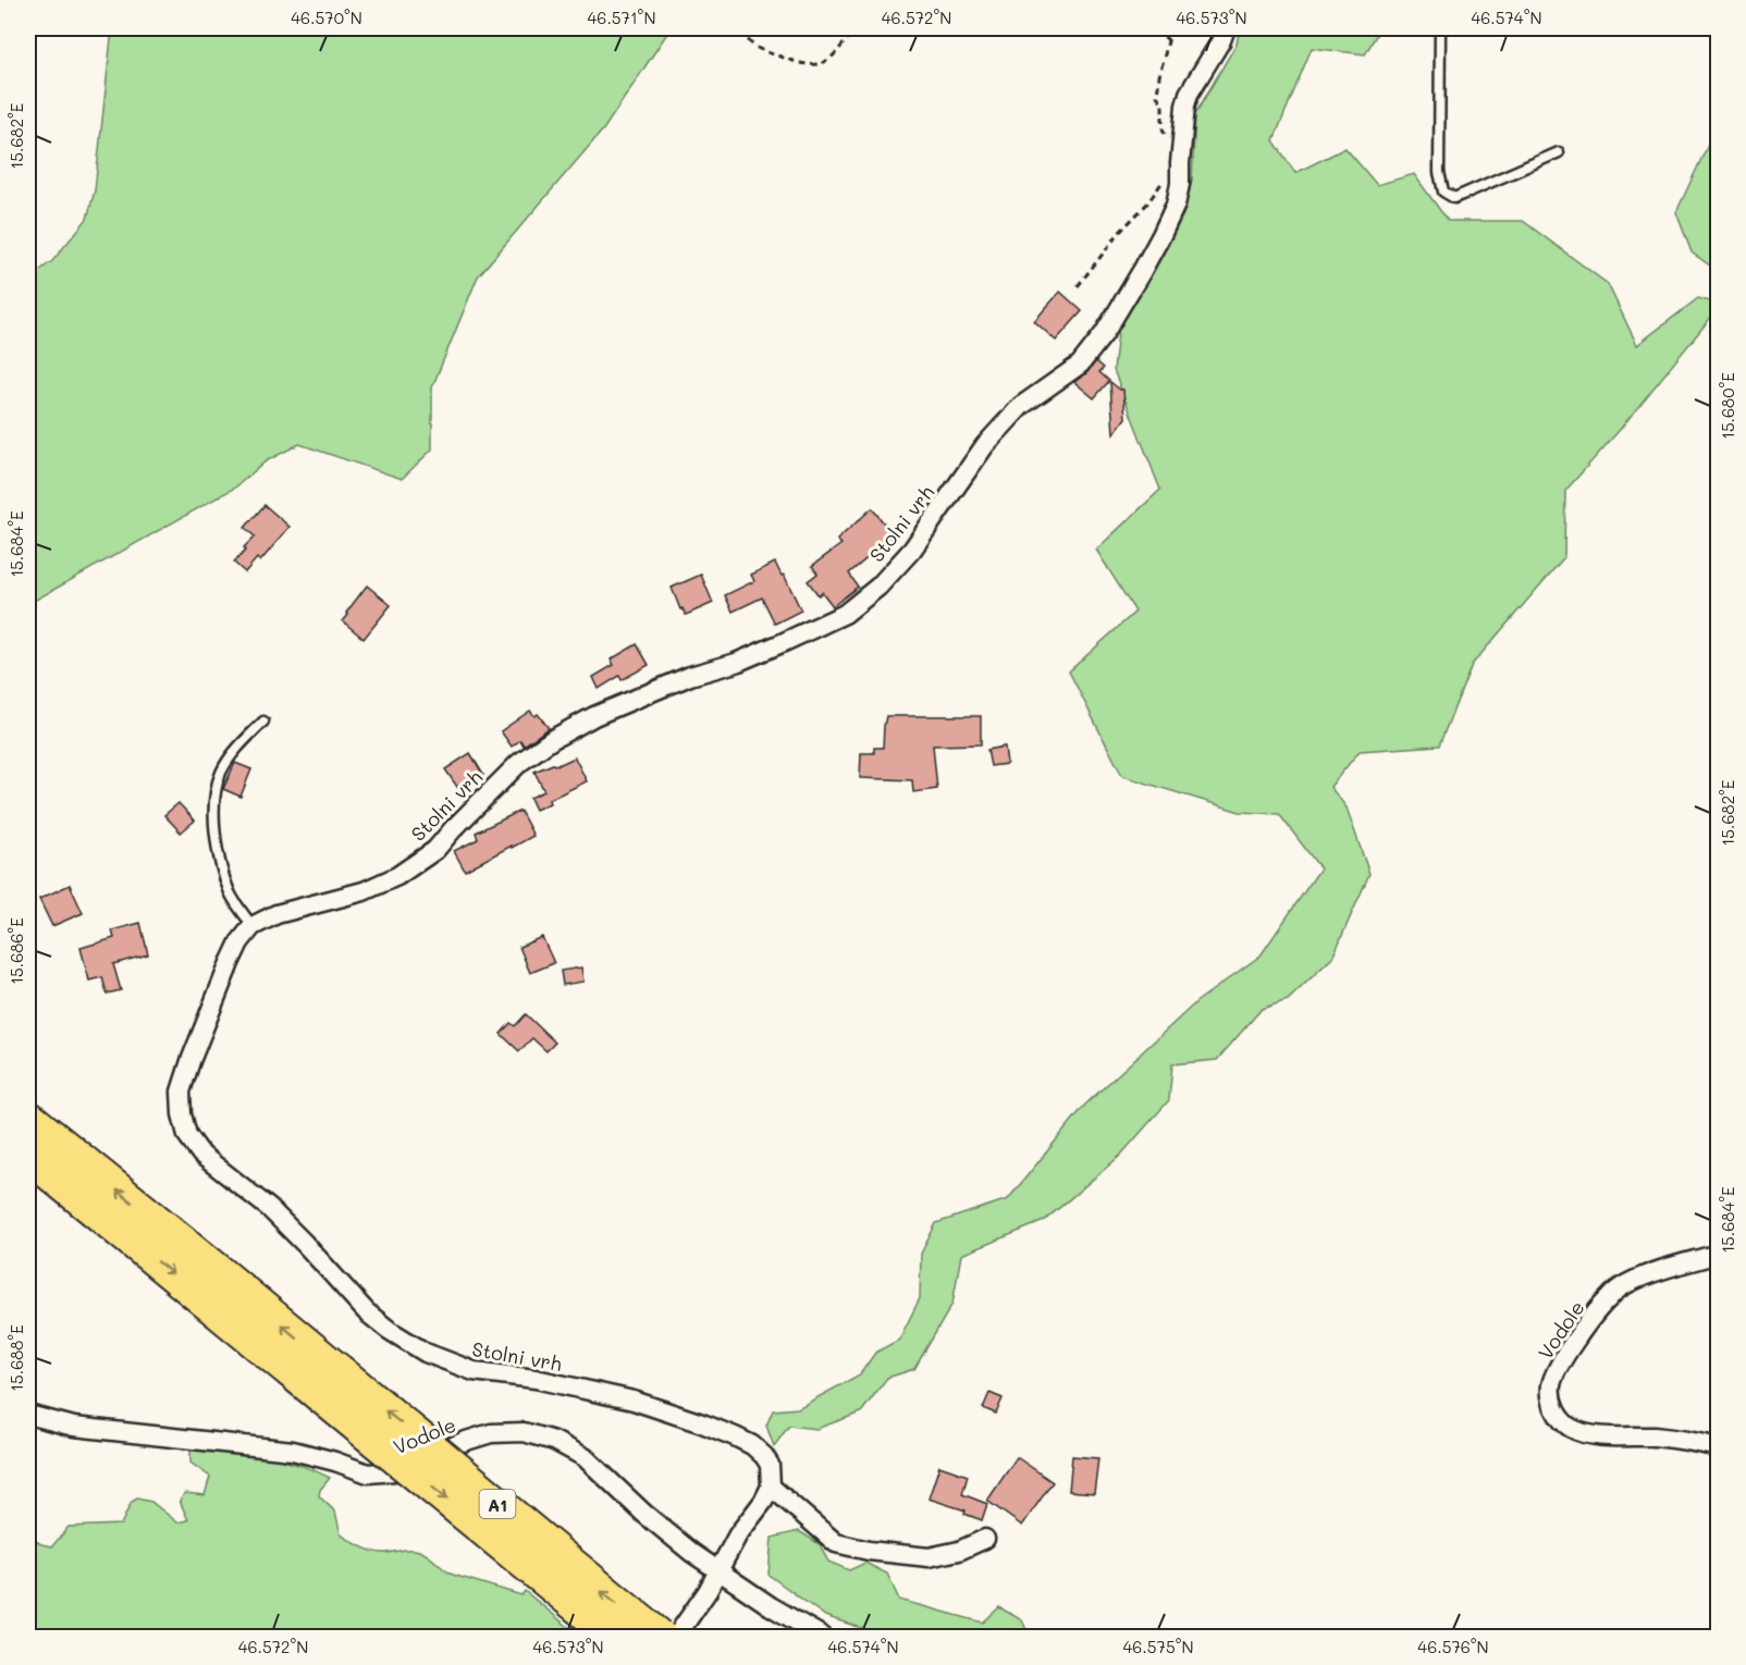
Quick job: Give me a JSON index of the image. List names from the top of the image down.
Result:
{
  "streets": {
    "highway": ["A1"],
    "street": ["Stolni vrh", "Vodole"]
  },
  "coordinates": [
    "46.570°N",
    "46.571°N",
    "46.572°N",
    "46.573°N",
    "46.574°N",
    "15.682°E",
    "15.680°E",
    "15.684°E",
    "15.686°E",
    "15.688°E",
    "46.575°N",
    "46.576°N"
  ]
}
